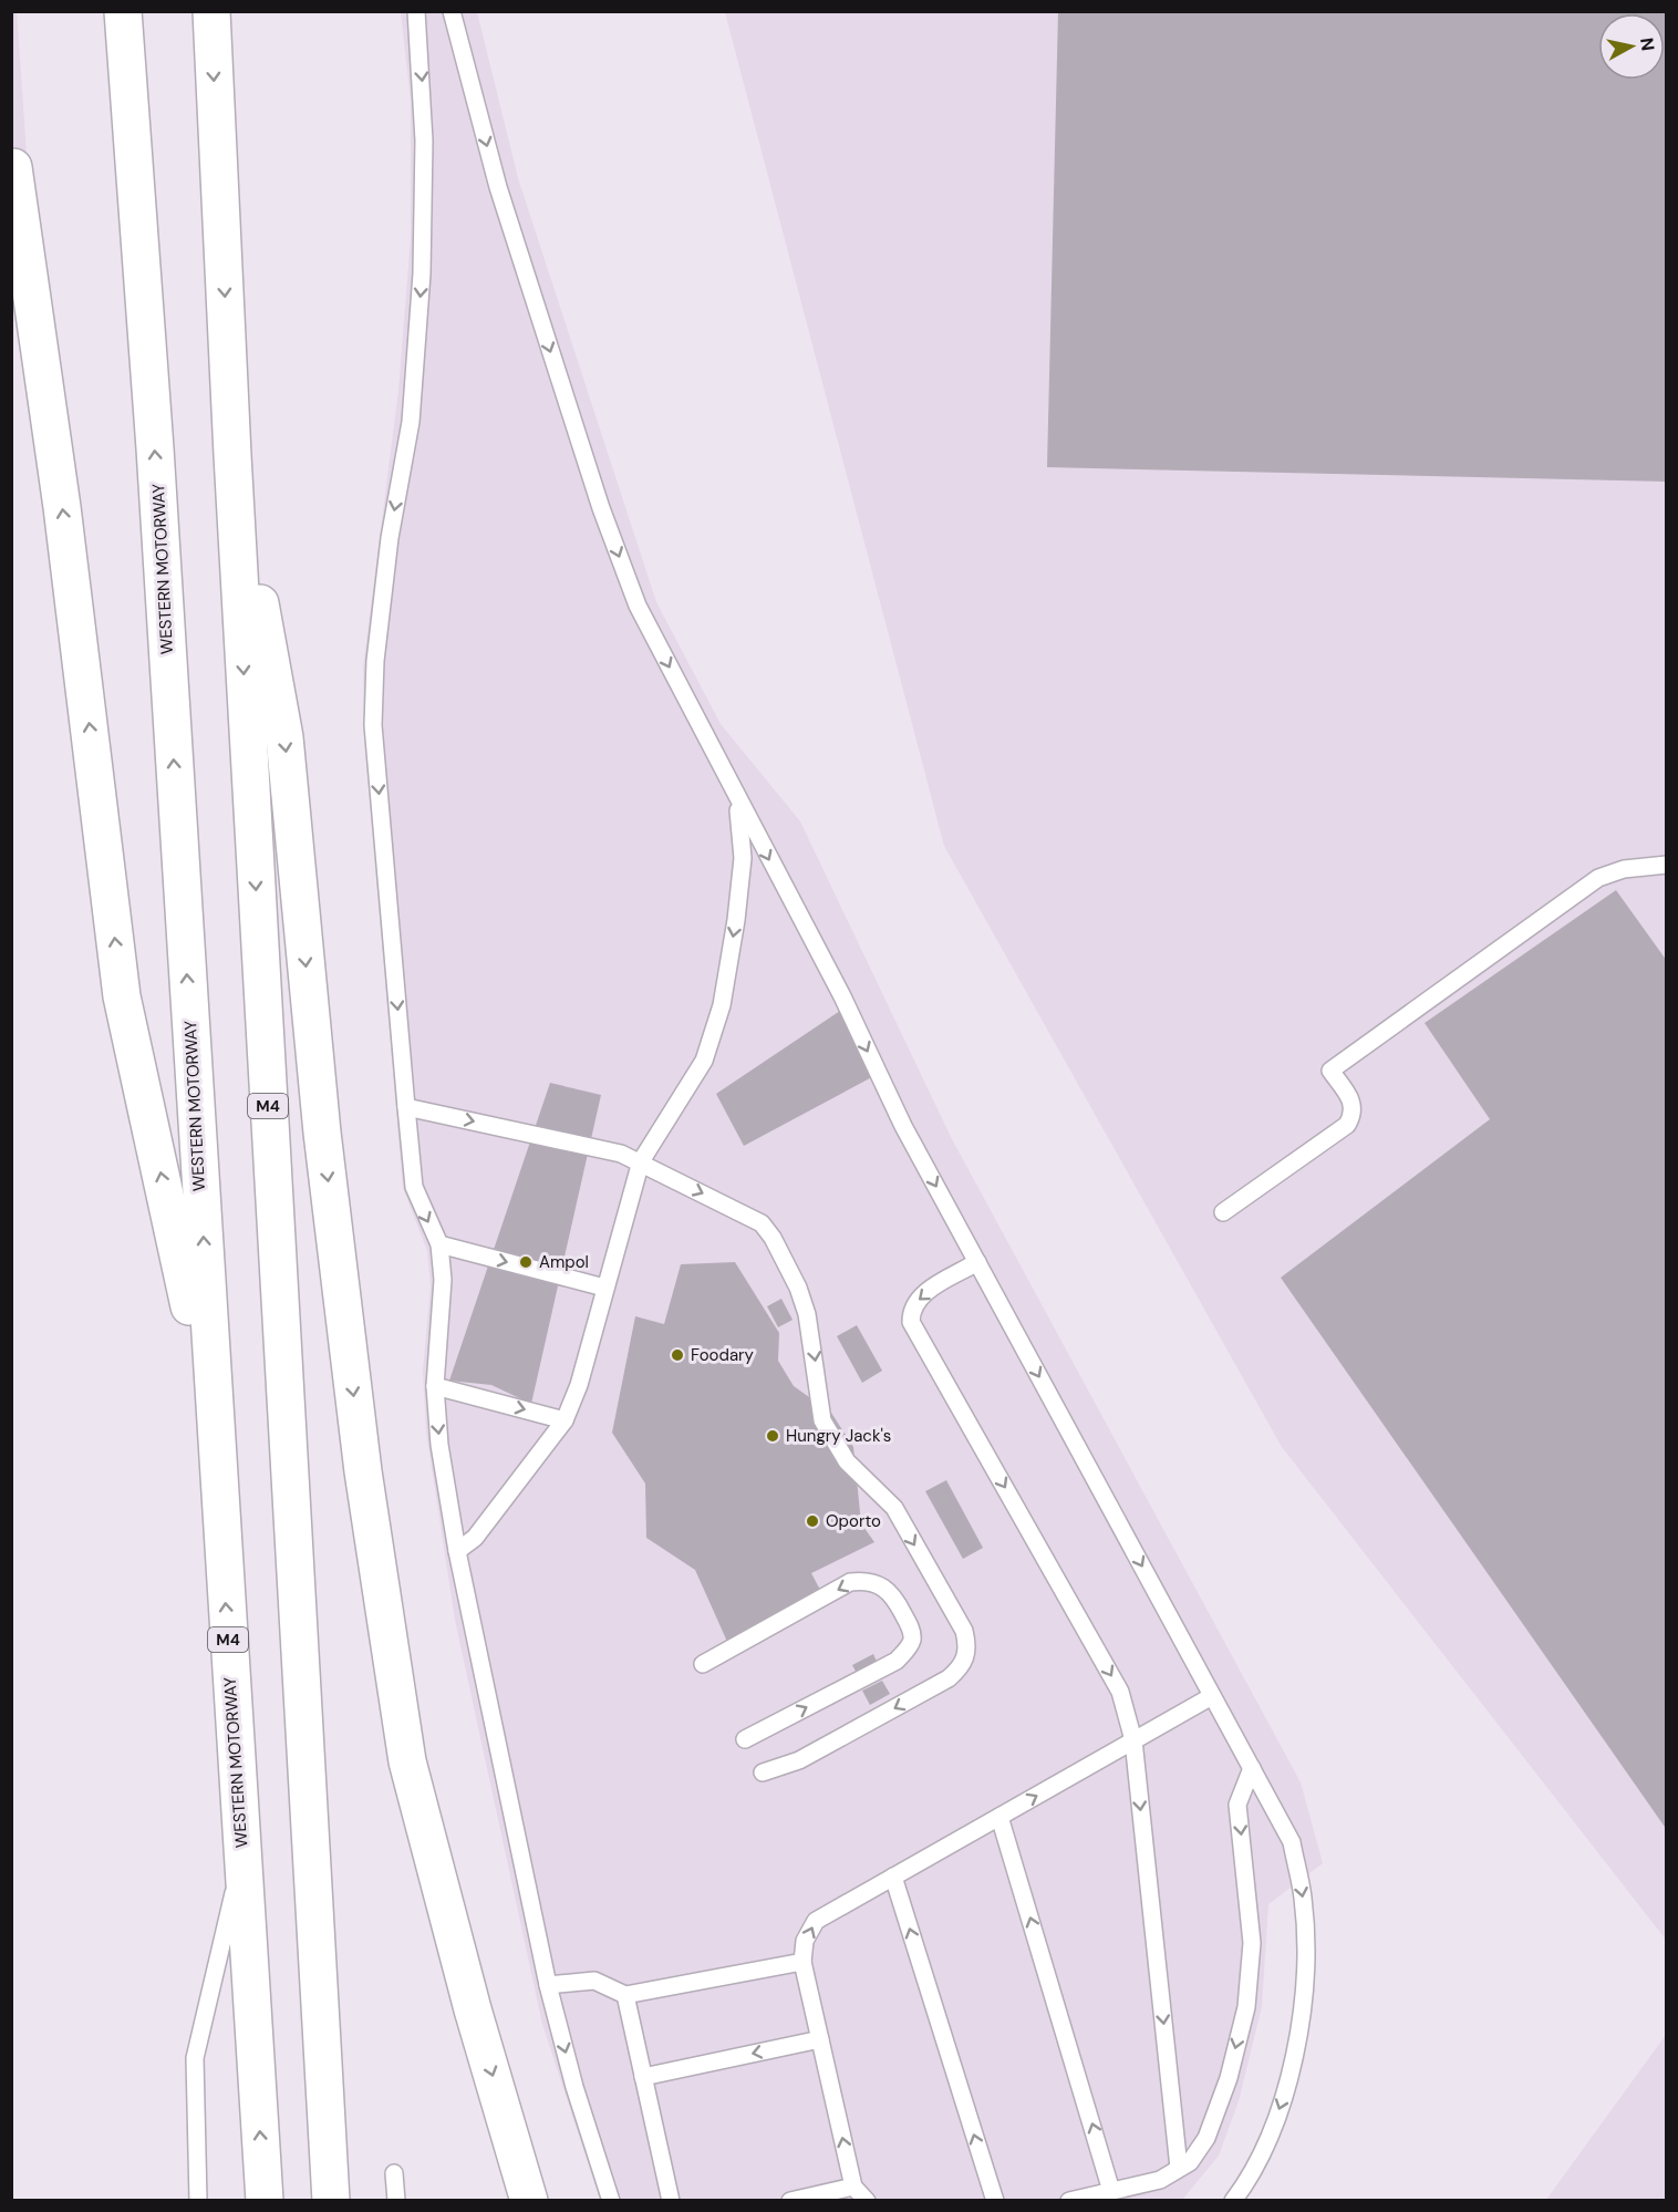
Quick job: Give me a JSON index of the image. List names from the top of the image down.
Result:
{
  "streets": {
    "highway": ["WESTERN MOTORWAY", "M4"]
  },
  "places": [
    "Ampol",
    "Foodary",
    "Hungry Jack's",
    "Oporto"
  ],
  "north": "right"
}
